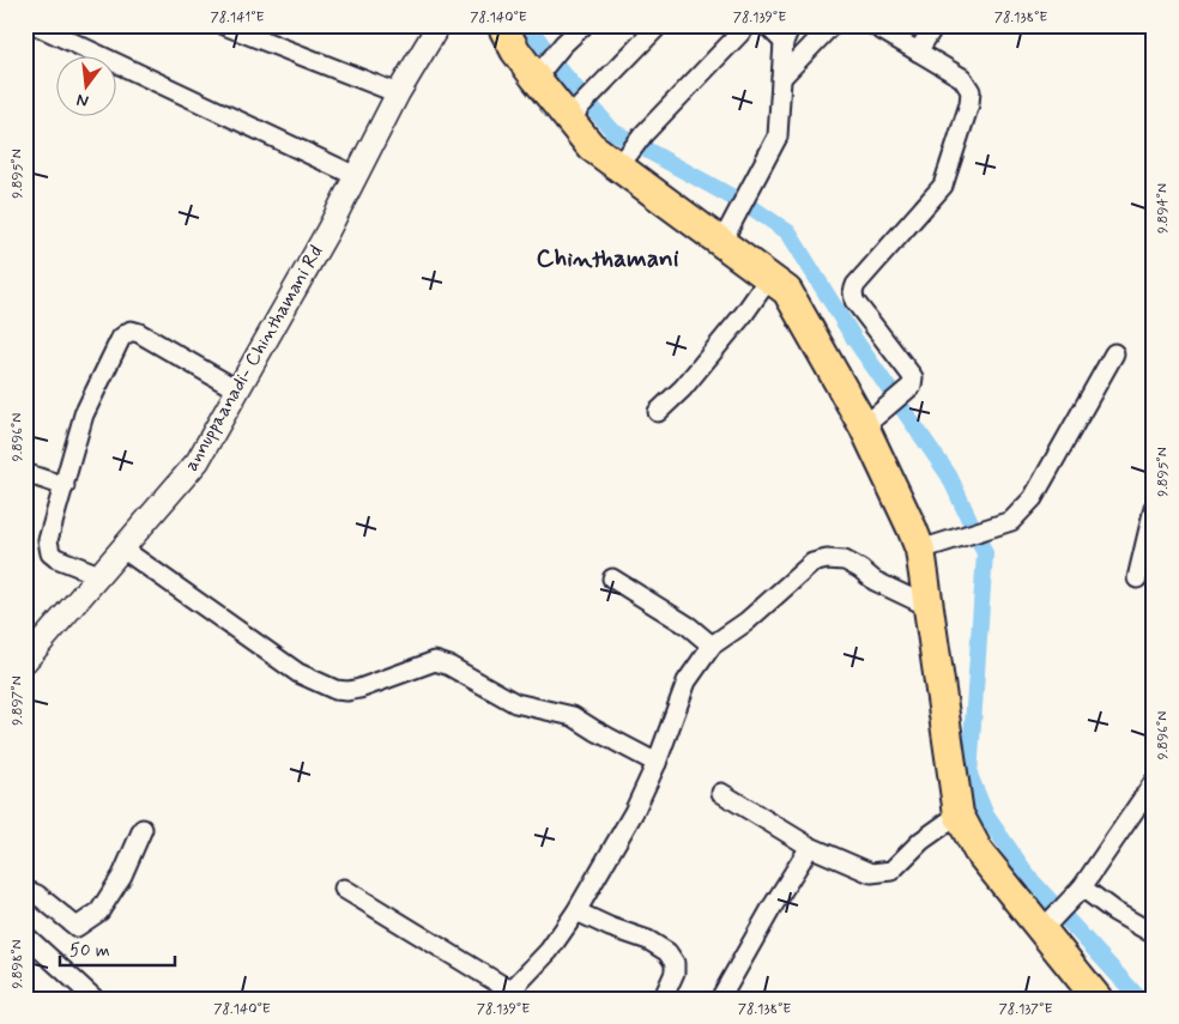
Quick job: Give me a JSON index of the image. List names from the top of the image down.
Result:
{
  "streets": {
    "street": ["annuppaanadi- Chinthamani Rd"]
  },
  "districts": ["Chinthamani"],
  "scale_bar": "50 m",
  "north": "bottom",
  "coordinates": [
    "78.141°E",
    "78.140°E",
    "78.139°E",
    "78.138°E",
    "9.895°N",
    "9.894°N",
    "9.896°N",
    "9.897°N",
    "9.898°N",
    "78.137°E"
  ]
}
